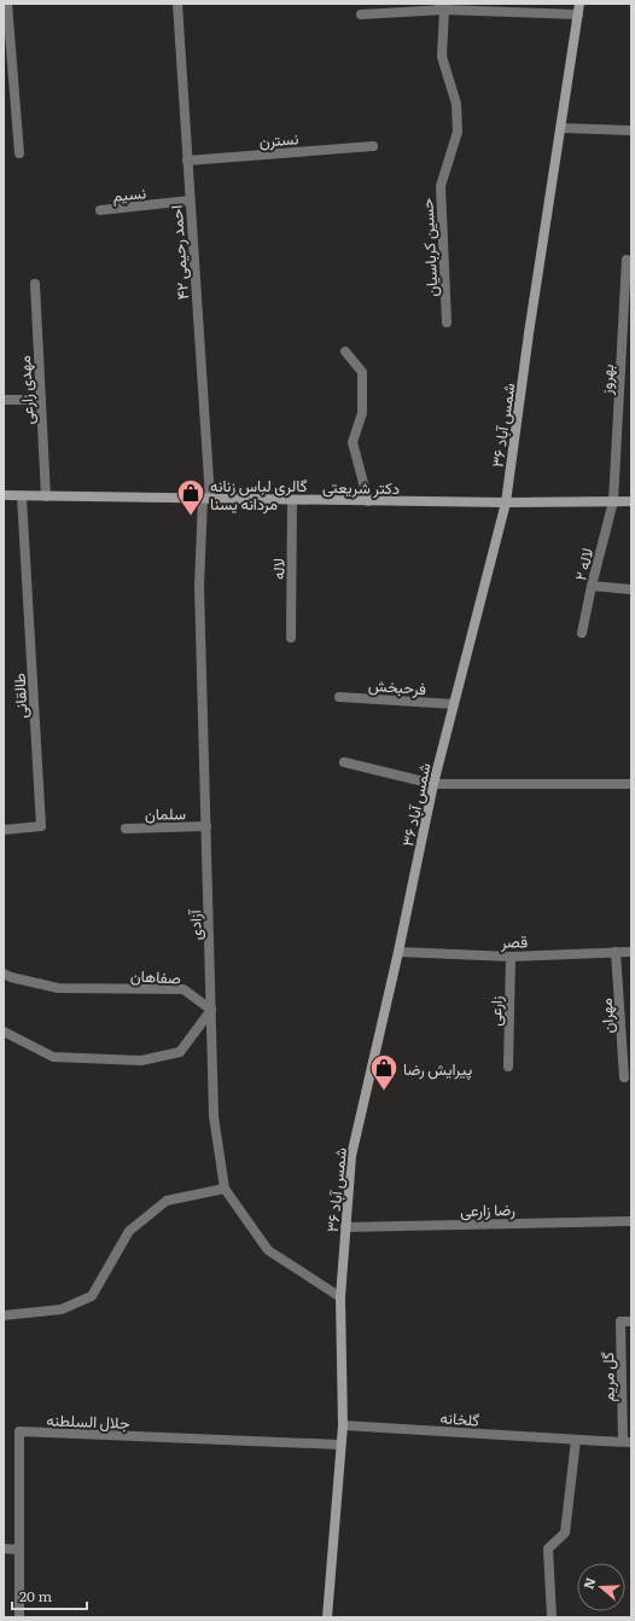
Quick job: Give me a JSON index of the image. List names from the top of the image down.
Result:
{
  "streets": {
    "street": [
      "نسترن",
      "نسیم",
      "حسین کرباسیان",
      "۴۲ احمد رحیمی",
      "بهروز",
      "مهدی زارعی",
      "شمس آباد ۳۶",
      "دکتر شریعتی",
      "لاله ۲",
      "لاله",
      "فرحبخش",
      "طالقانی",
      "سلمان",
      "آزادی",
      "قصر",
      "صفاهان",
      "زارعی",
      "مهران",
      "رضا زارعی",
      "گل مریم",
      "گلخانه",
      "جلال السلطنه"
    ]
  },
  "crossings": [
    ["نسترن", "۴۲ احمد رحیمی"],
    ["نسیم", "۴۲ احمد رحیمی"],
    ["۴۲ احمد رحیمی", "دکتر شریعتی"],
    ["۴۲ احمد رحیمی", "آزادی"],
    ["بهروز", "دکتر شریعتی"],
    ["بهروز", "لاله ۲"],
    ["مهدی زارعی", "دکتر شریعتی"],
    ["شمس آباد ۳۶", "دکتر شریعتی"],
    ["شمس آباد ۳۶", "فرحبخش"],
    ["شمس آباد ۳۶", "آزادی"],
    ["شمس آباد ۳۶", "قصر"],
    ["شمس آباد ۳۶", "رضا زارعی"],
    ["شمس آباد ۳۶", "گلخانه"],
    ["شمس آباد ۳۶", "جلال السلطنه"],
    ["دکتر شریعتی", "لاله ۲"],
    ["دکتر شریعتی", "لاله"],
    ["دکتر شریعتی", "طالقانی"],
    ["دکتر شریعتی", "آزادی"],
    ["سلمان", "آزادی"],
    ["آزادی", "صفاهان"],
    ["قصر", "زارعی"],
    ["قصر", "مهران"],
    ["گل مریم", "گلخانه"]
  ],
  "places": {
    "shop": ["گالری لباس زنانه مردانه یسنا", "پیرایش رضا"]
  },
  "scale_bar": "20 m",
  "north": "left"
}
